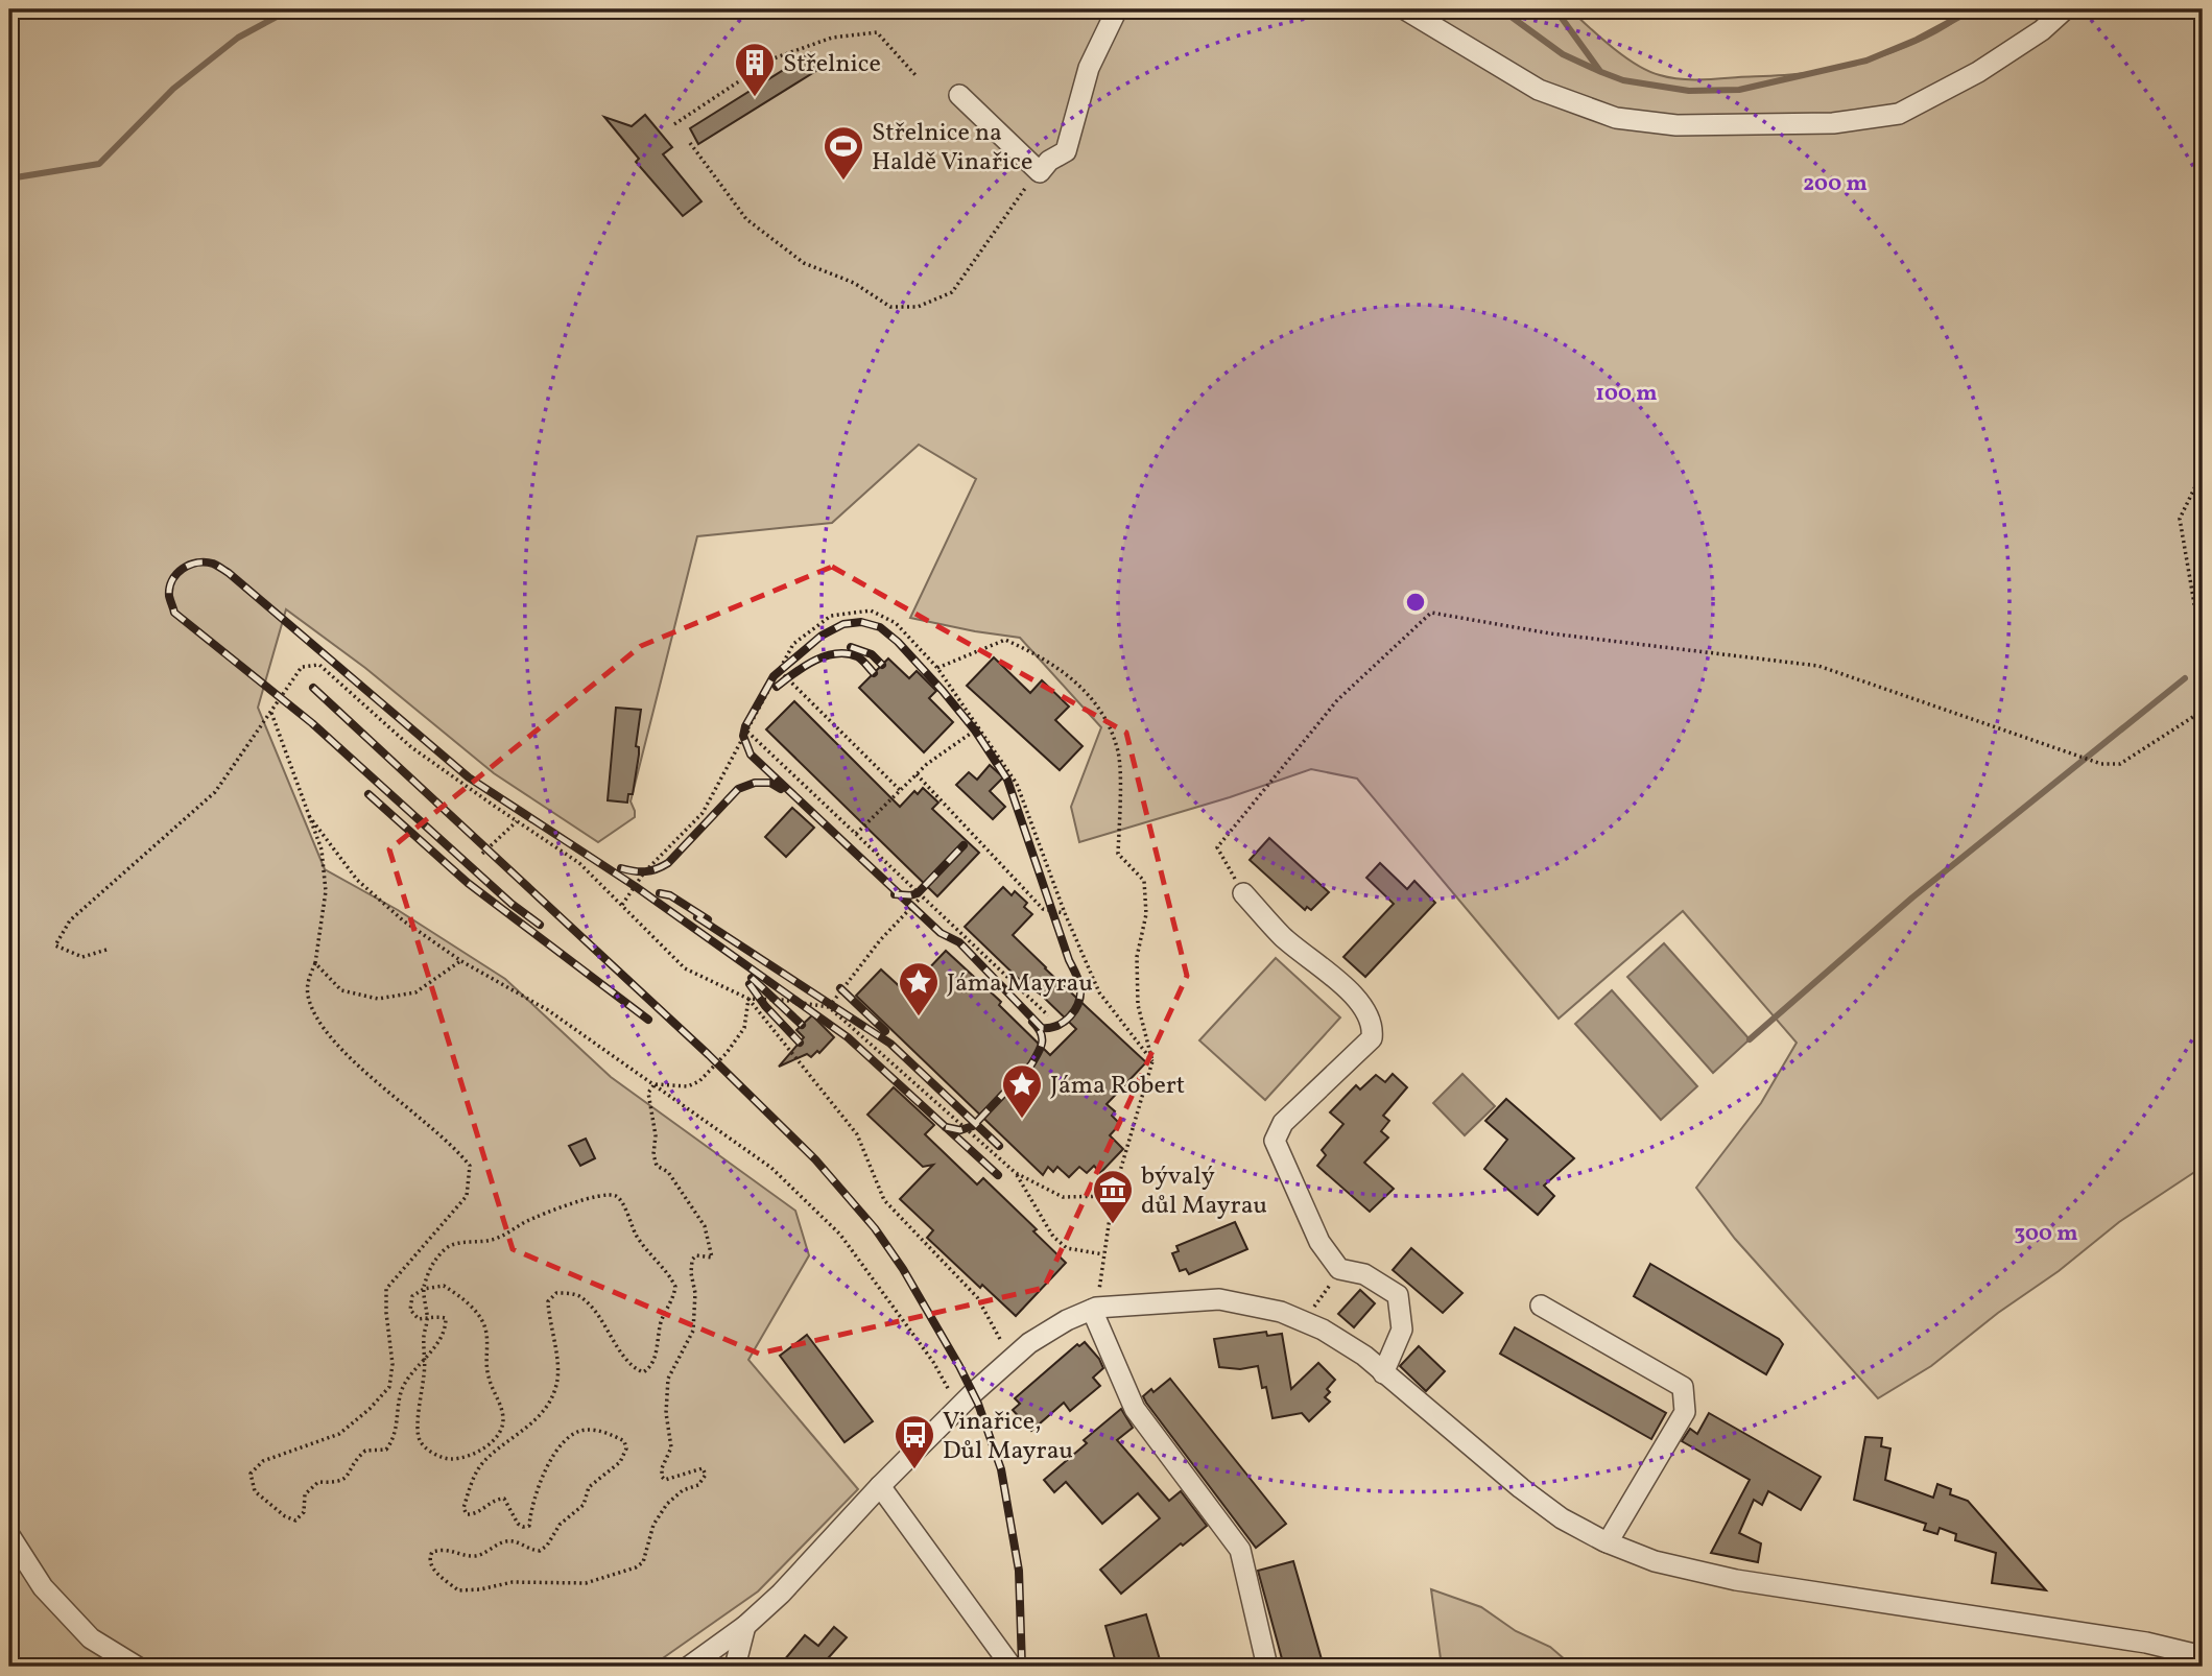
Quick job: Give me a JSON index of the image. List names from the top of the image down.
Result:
{
  "places": {
    "building": ["Střelnice"],
    "sports": ["Střelnice na Haldě Vinařice"],
    "place": ["Jáma Mayrau", "Jáma Robert"],
    "museum": ["bývalý důl Mayrau"],
    "bus stop": ["Vinařice, Důl Mayrau"]
  },
  "rings": ["200 m", "100 m", "300 m"]
}
